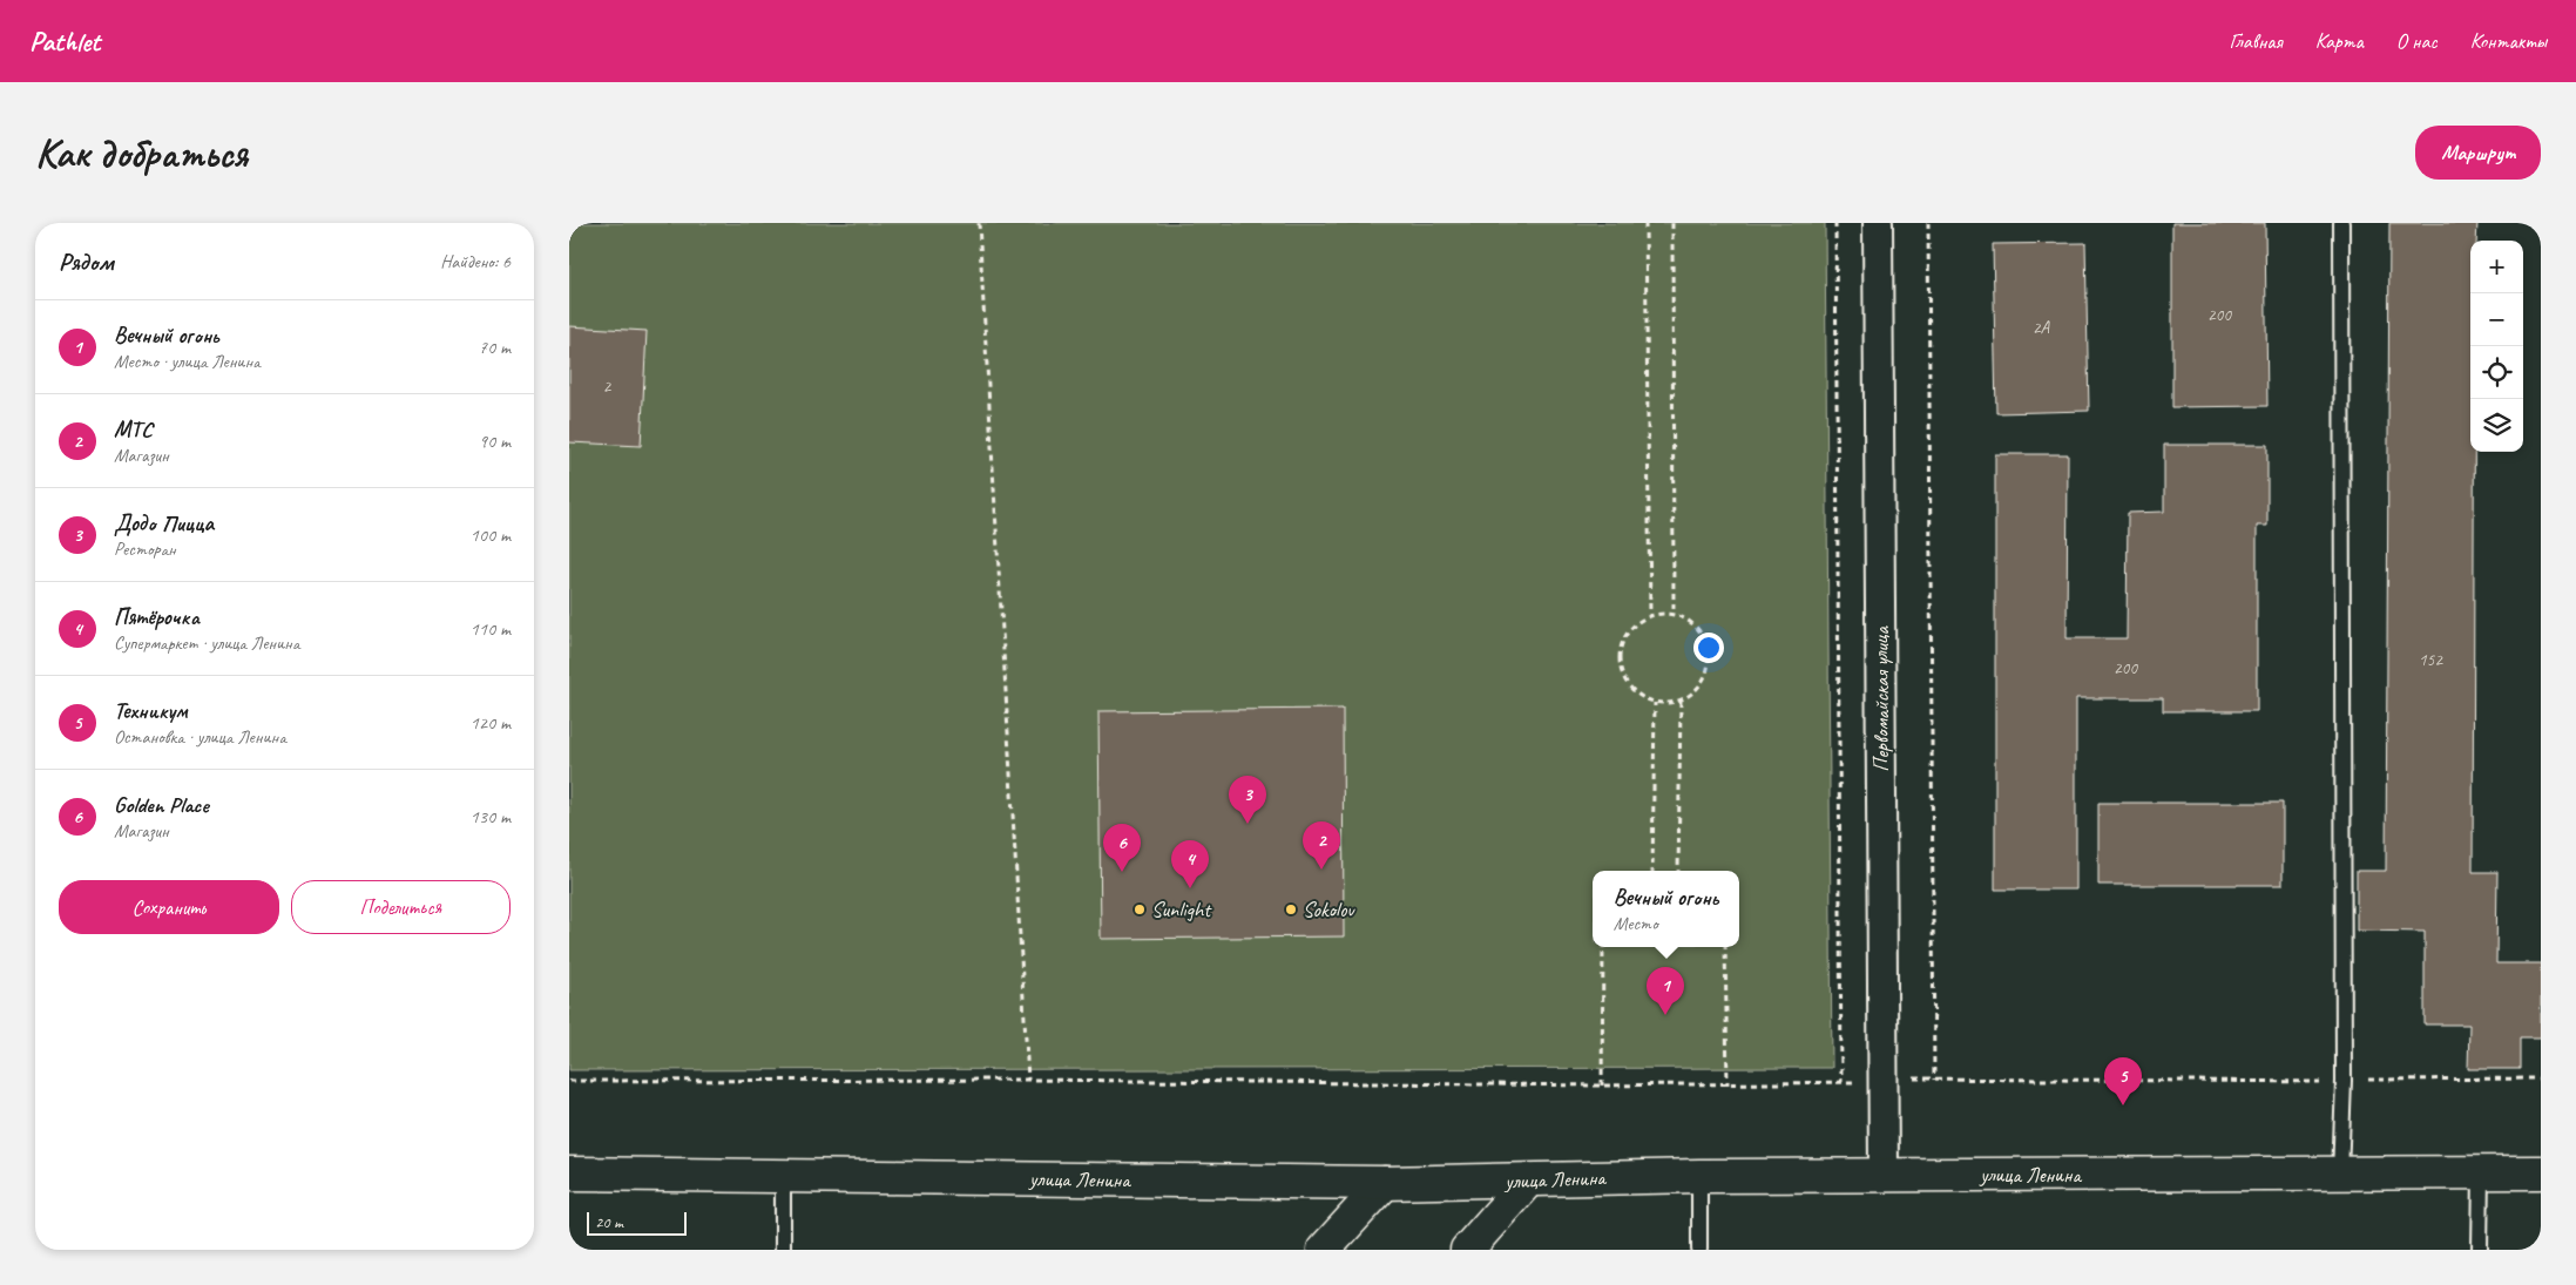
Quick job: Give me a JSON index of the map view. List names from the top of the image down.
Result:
{
  "streets": {
    "main road": ["улица Ленина"],
    "street": ["Первомайская улица"]
  },
  "crossings": [
    ["Первомайская улица", "улица Ленина"]
  ],
  "places": ["Sunlight", "Sokolov"],
  "house_numbers": [
    "200",
    "2А",
    "2",
    "152",
    "200"
  ],
  "scale_bar": "20 m",
  "page": {
    "header": "Pathlet",
    "nav": [
      "Главная",
      "Карта",
      "О нас",
      "Контакты"
    ],
    "buttons": [
      "Маршрут",
      ["Сохранить", "Поделиться"]
    ],
    "title": "Как добраться",
    "heading": ["Рядом", "Найдено: 6"],
    "map_buttons": ["+", "−"],
    "list": [
      {
        "mark": "1",
        "name": "Вечный огонь",
        "note": "Место · улица Ленина",
        "value": "70 m"
      },
      {
        "mark": "2",
        "name": "МТС",
        "note": "Магазин",
        "value": "90 m"
      },
      {
        "mark": "3",
        "name": "Додо Пицца",
        "note": "Ресторан",
        "value": "100 m"
      },
      {
        "mark": "4",
        "name": "Пятёрочка",
        "note": "Супермаркет · улица Ленина",
        "value": "110 m"
      },
      {
        "mark": "5",
        "name": "Техникум",
        "note": "Остановка · улица Ленина",
        "value": "120 m"
      },
      {
        "mark": "6",
        "name": "Golden Place",
        "note": "Магазин",
        "value": "130 m"
      }
    ],
    "pins": [
      "3",
      "2",
      "6",
      "4",
      "1",
      "5"
    ],
    "popup": ["Вечный огонь", "Место"],
    "scale": "20 m"
  }
}
